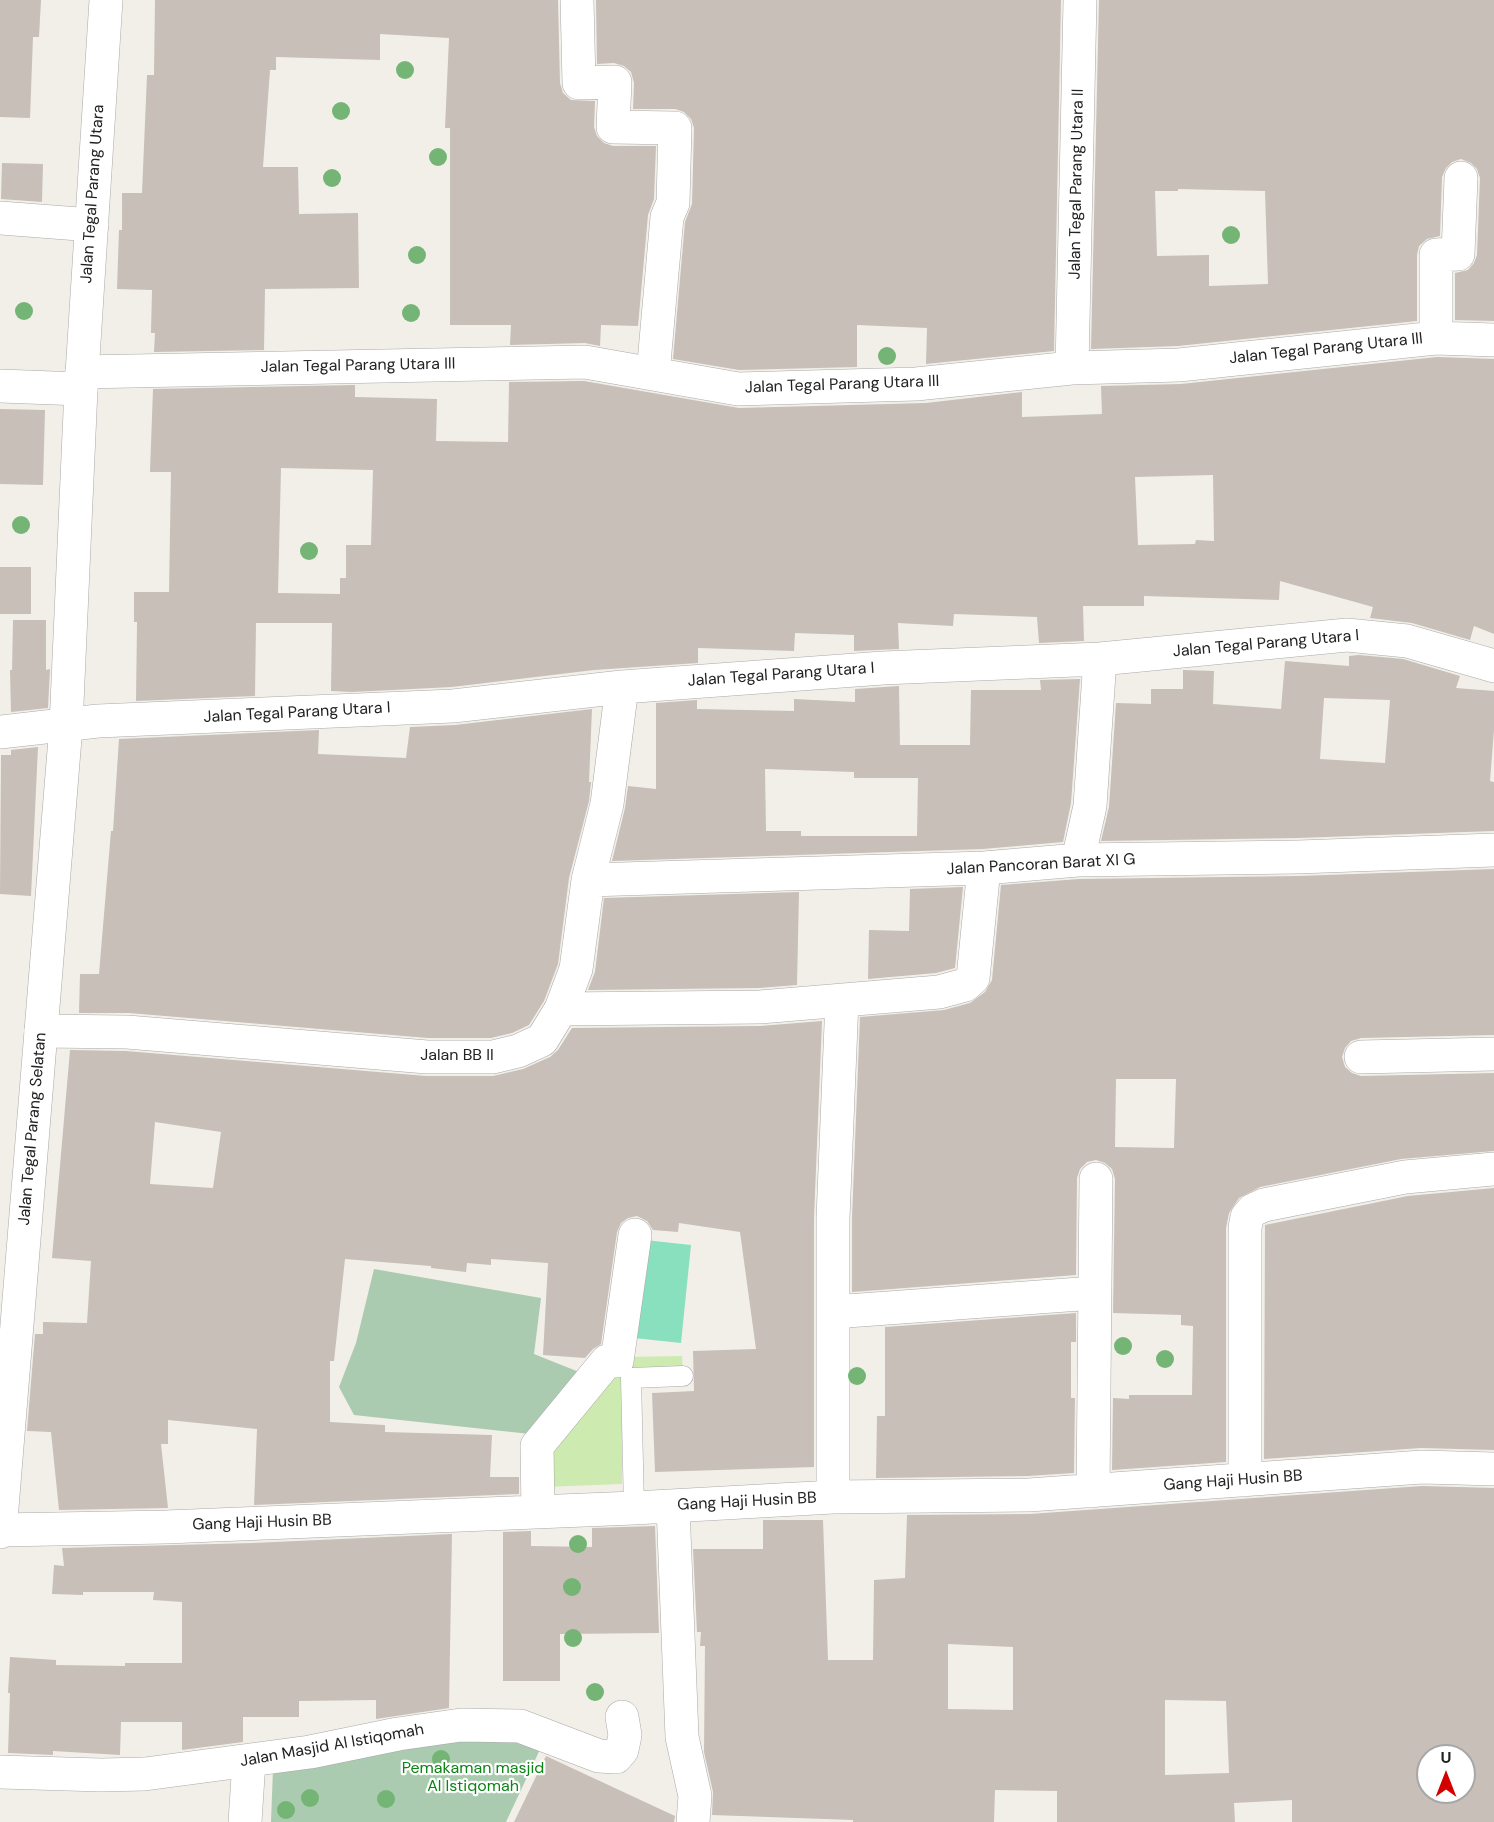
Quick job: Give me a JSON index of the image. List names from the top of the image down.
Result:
{
  "streets": {
    "street": [
      "Jalan Tegal Parang Utara II",
      "Jalan Tegal Parang Utara",
      "Jalan Tegal Parang Utara III",
      "Jalan Tegal Parang Utara I",
      "Jalan Pancoran Barat XI G",
      "Jalan BB II",
      "Jalan Tegal Parang Selatan",
      "Gang Haji Husin BB",
      "Jalan Masjid Al Istiqomah"
    ]
  },
  "crossings": [
    ["Jalan Tegal Parang Utara II", "Jalan Tegal Parang Utara III"],
    ["Jalan Tegal Parang Utara", "Jalan Tegal Parang Utara III"],
    ["Jalan Tegal Parang Utara", "Jalan Tegal Parang Utara I"],
    ["Jalan Tegal Parang Utara", "Jalan Tegal Parang Selatan"],
    ["Jalan Tegal Parang Utara I", "Jalan BB II"],
    ["Jalan Tegal Parang Utara I", "Jalan Tegal Parang Selatan"],
    ["Jalan Pancoran Barat XI G", "Jalan BB II"],
    ["Jalan BB II", "Jalan Tegal Parang Selatan"],
    ["Jalan Tegal Parang Selatan", "Gang Haji Husin BB"]
  ],
  "parks": ["Pemakaman masjid Al Istiqomah"],
  "north": "top"
}
